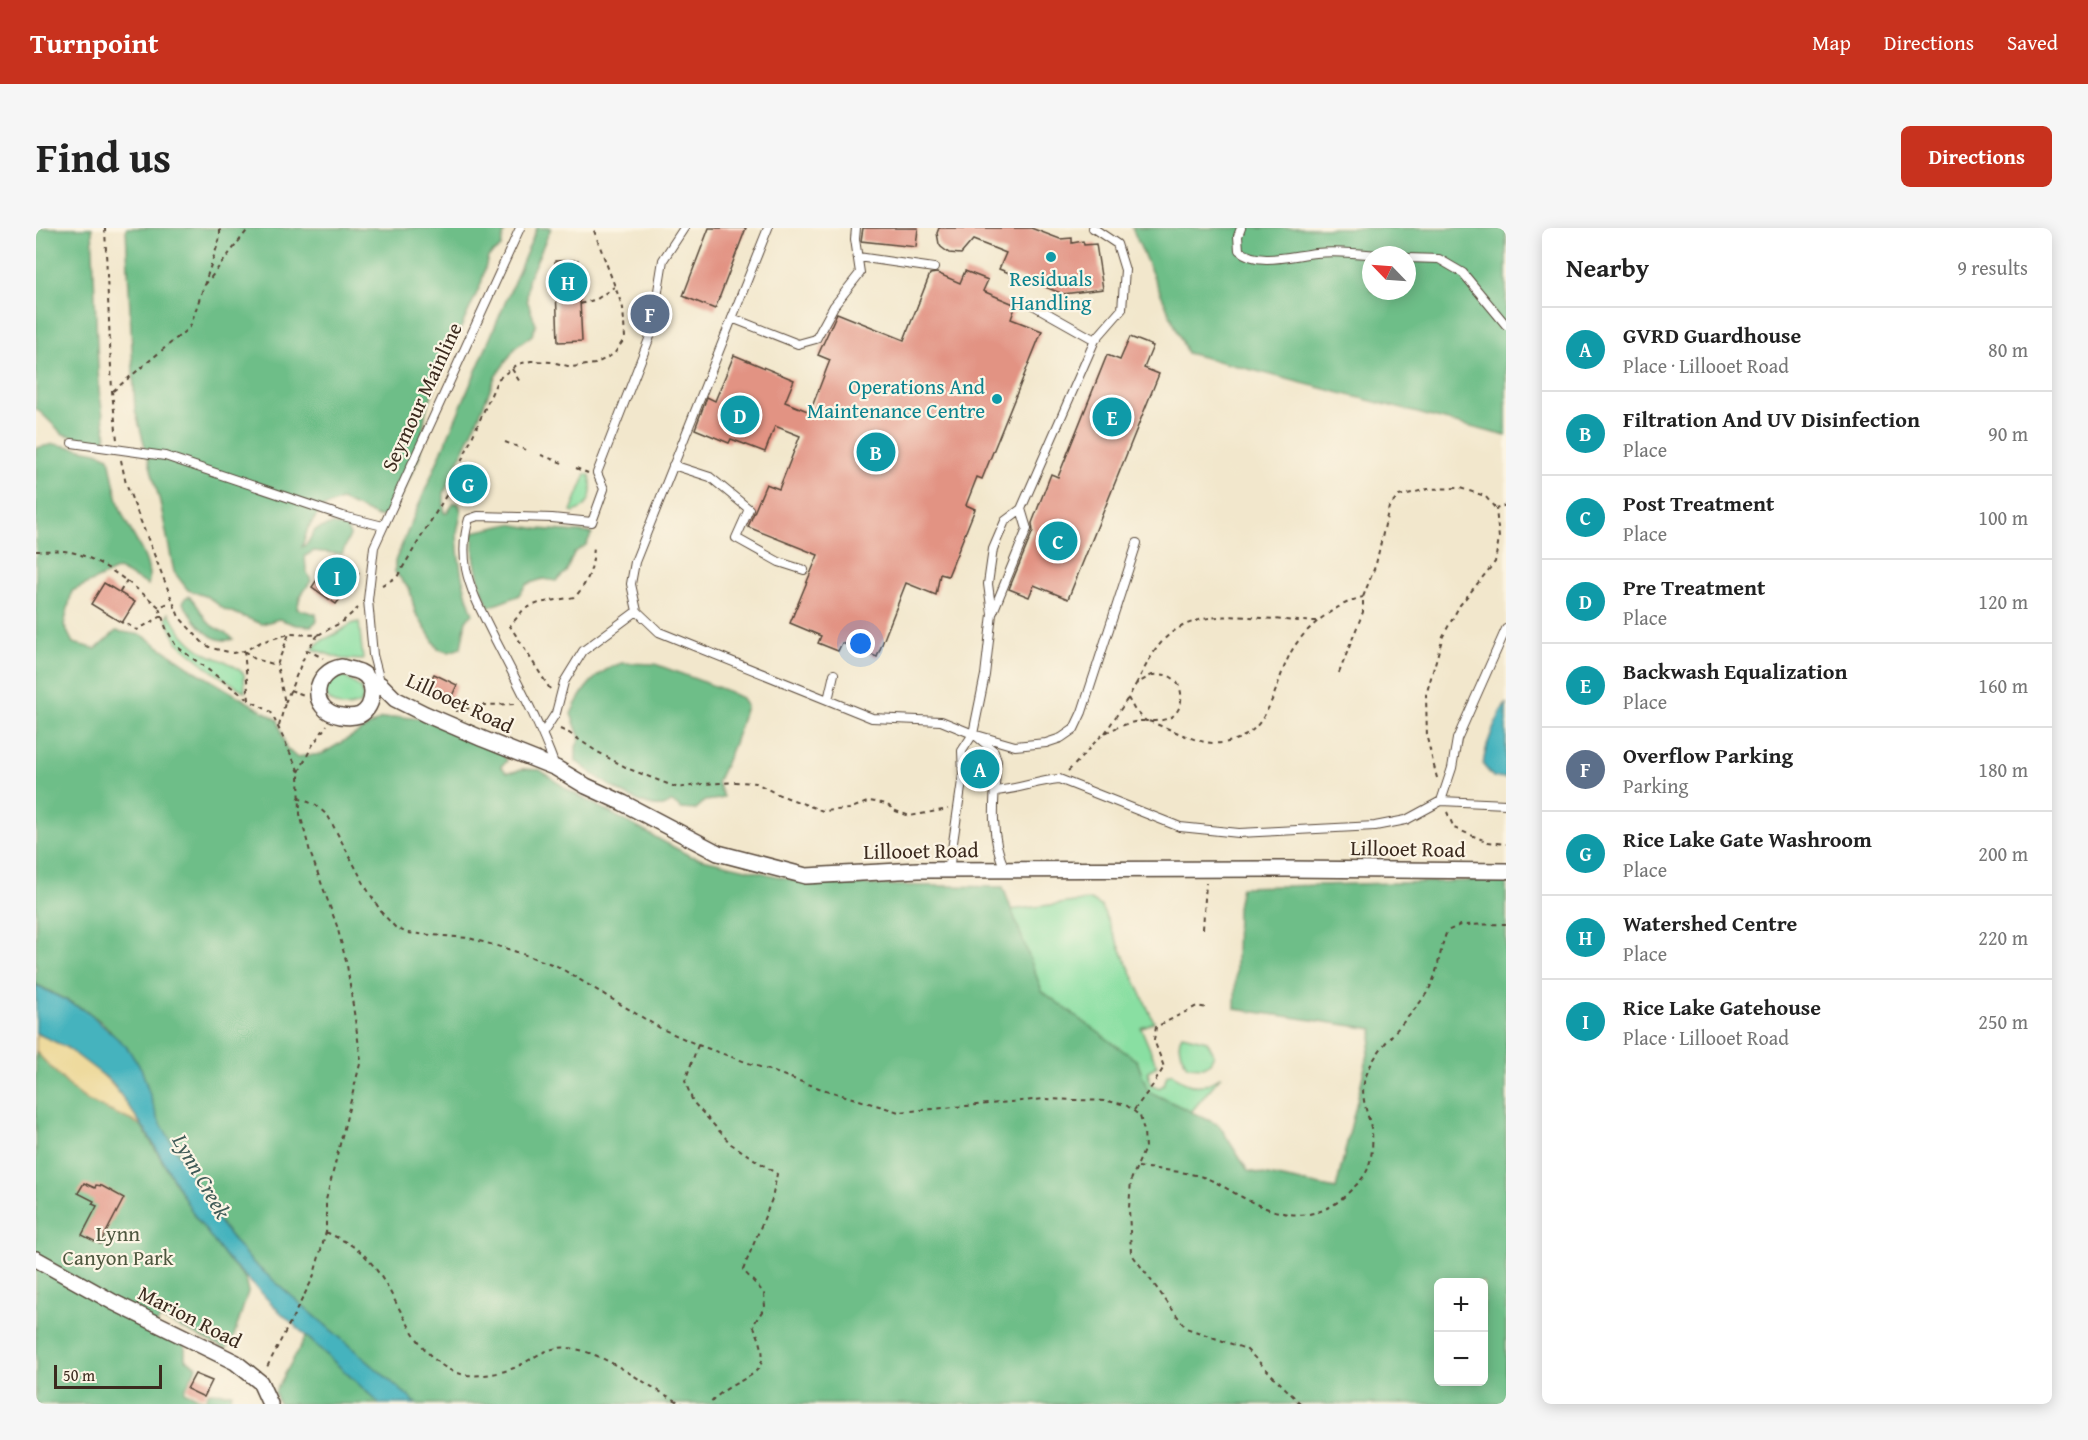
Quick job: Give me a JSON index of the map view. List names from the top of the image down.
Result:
{
  "streets": {
    "street": ["Lillooet Road", "Marion Road"],
    "lane": ["Seymour Mainline"]
  },
  "crossings": [
    ["Seymour Mainline", "Lillooet Road"]
  ],
  "water": ["Lynn Creek"],
  "parks": ["Lynn Canyon Park"],
  "places": ["Residuals Handling", "Operations And Maintenance Centre"],
  "scale_bar": "50 m",
  "north": "top left",
  "page": {
    "header": "Turnpoint",
    "nav": ["Map", "Directions", "Saved"],
    "title": "Find us",
    "buttons": "Directions",
    "heading": ["Nearby", "9 results"],
    "pins": [
      "H",
      "F",
      "D",
      "E",
      "B",
      "G",
      "C",
      "I",
      "A"
    ],
    "list": [
      {
        "mark": "A",
        "name": "GVRD Guardhouse",
        "note": "Place · Lillooet Road",
        "value": "80 m"
      },
      {
        "mark": "B",
        "name": "Filtration And UV Disinfection",
        "note": "Place",
        "value": "90 m"
      },
      {
        "mark": "C",
        "name": "Post Treatment",
        "note": "Place",
        "value": "100 m"
      },
      {
        "mark": "D",
        "name": "Pre Treatment",
        "note": "Place",
        "value": "120 m"
      },
      {
        "mark": "E",
        "name": "Backwash Equalization",
        "note": "Place",
        "value": "160 m"
      },
      {
        "mark": "F",
        "name": "Overflow Parking",
        "note": "Parking",
        "value": "180 m"
      },
      {
        "mark": "G",
        "name": "Rice Lake Gate Washroom",
        "note": "Place",
        "value": "200 m"
      },
      {
        "mark": "H",
        "name": "Watershed Centre",
        "note": "Place",
        "value": "220 m"
      },
      {
        "mark": "I",
        "name": "Rice Lake Gatehouse",
        "note": "Place · Lillooet Road",
        "value": "250 m"
      }
    ],
    "map_buttons": ["+", "−"],
    "scale": "50 m"
  }
}
